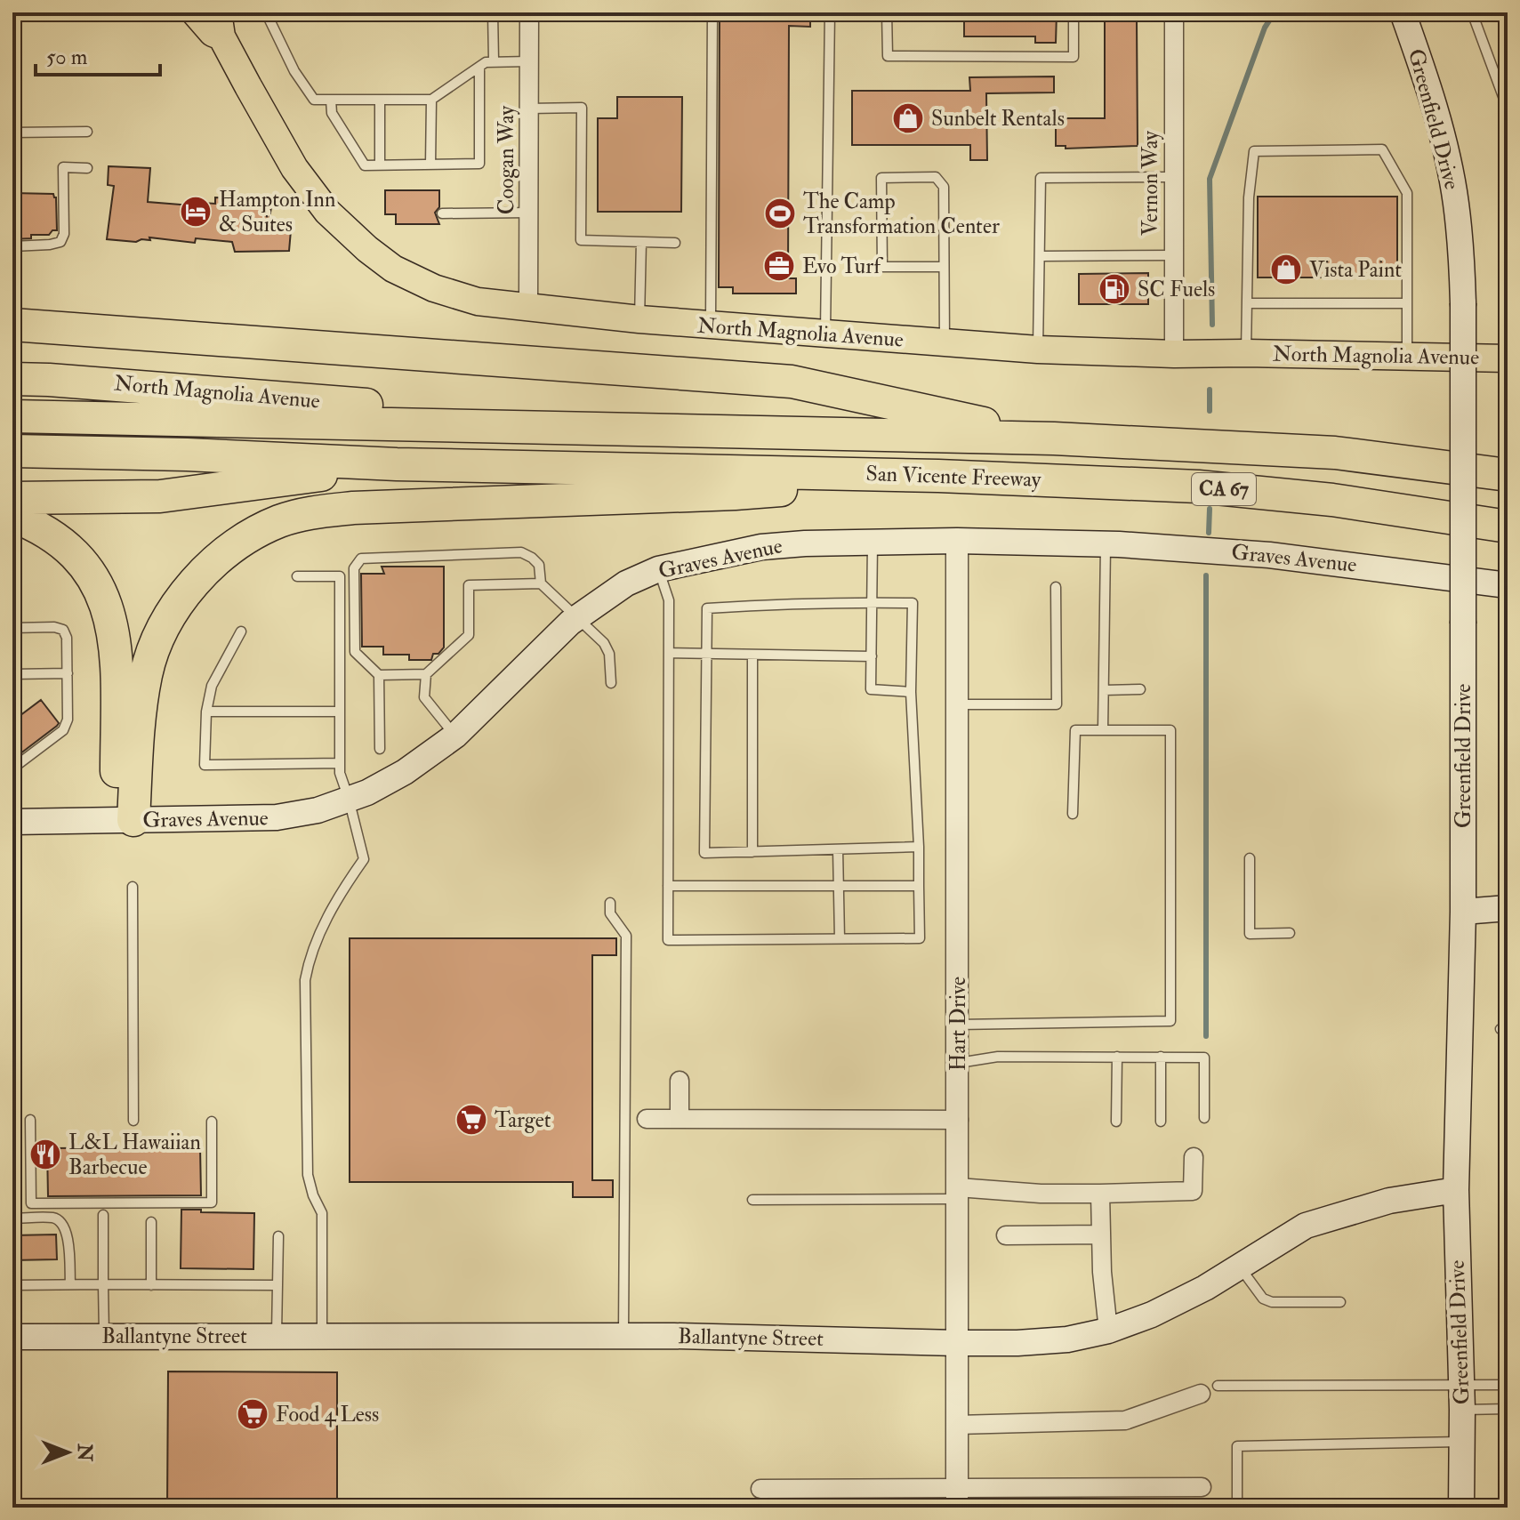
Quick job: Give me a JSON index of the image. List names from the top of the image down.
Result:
{
  "streets": {
    "highway": ["North Magnolia Avenue", "San Vicente Freeway", "CA 67"],
    "main road": ["Greenfield Drive", "Graves Avenue", "Ballantyne Street"],
    "street": ["Coogan Way", "Vernon Way", "Hart Drive"]
  },
  "crossings": [
    ["Greenfield Drive", "Ballantyne Street"],
    ["Coogan Way", "North Magnolia Avenue"],
    ["Vernon Way", "North Magnolia Avenue"],
    ["North Magnolia Avenue", "San Vicente Freeway"],
    ["Graves Avenue", "Hart Drive"],
    ["Hart Drive", "Ballantyne Street"]
  ],
  "places": {
    "shop": ["Sunbelt Rentals", "Vista Paint"],
    "hotel": ["Hampton Inn & Suites"],
    "sports": ["The Camp Transformation Center"],
    "office": ["Evo Turf"],
    "fuel station": ["SC Fuels"],
    "supermarket": ["Target", "Food 4 Less"],
    "restaurant": ["L&L Hawaiian Barbecue"]
  },
  "scale_bar": "50 m",
  "north": "right"
}
